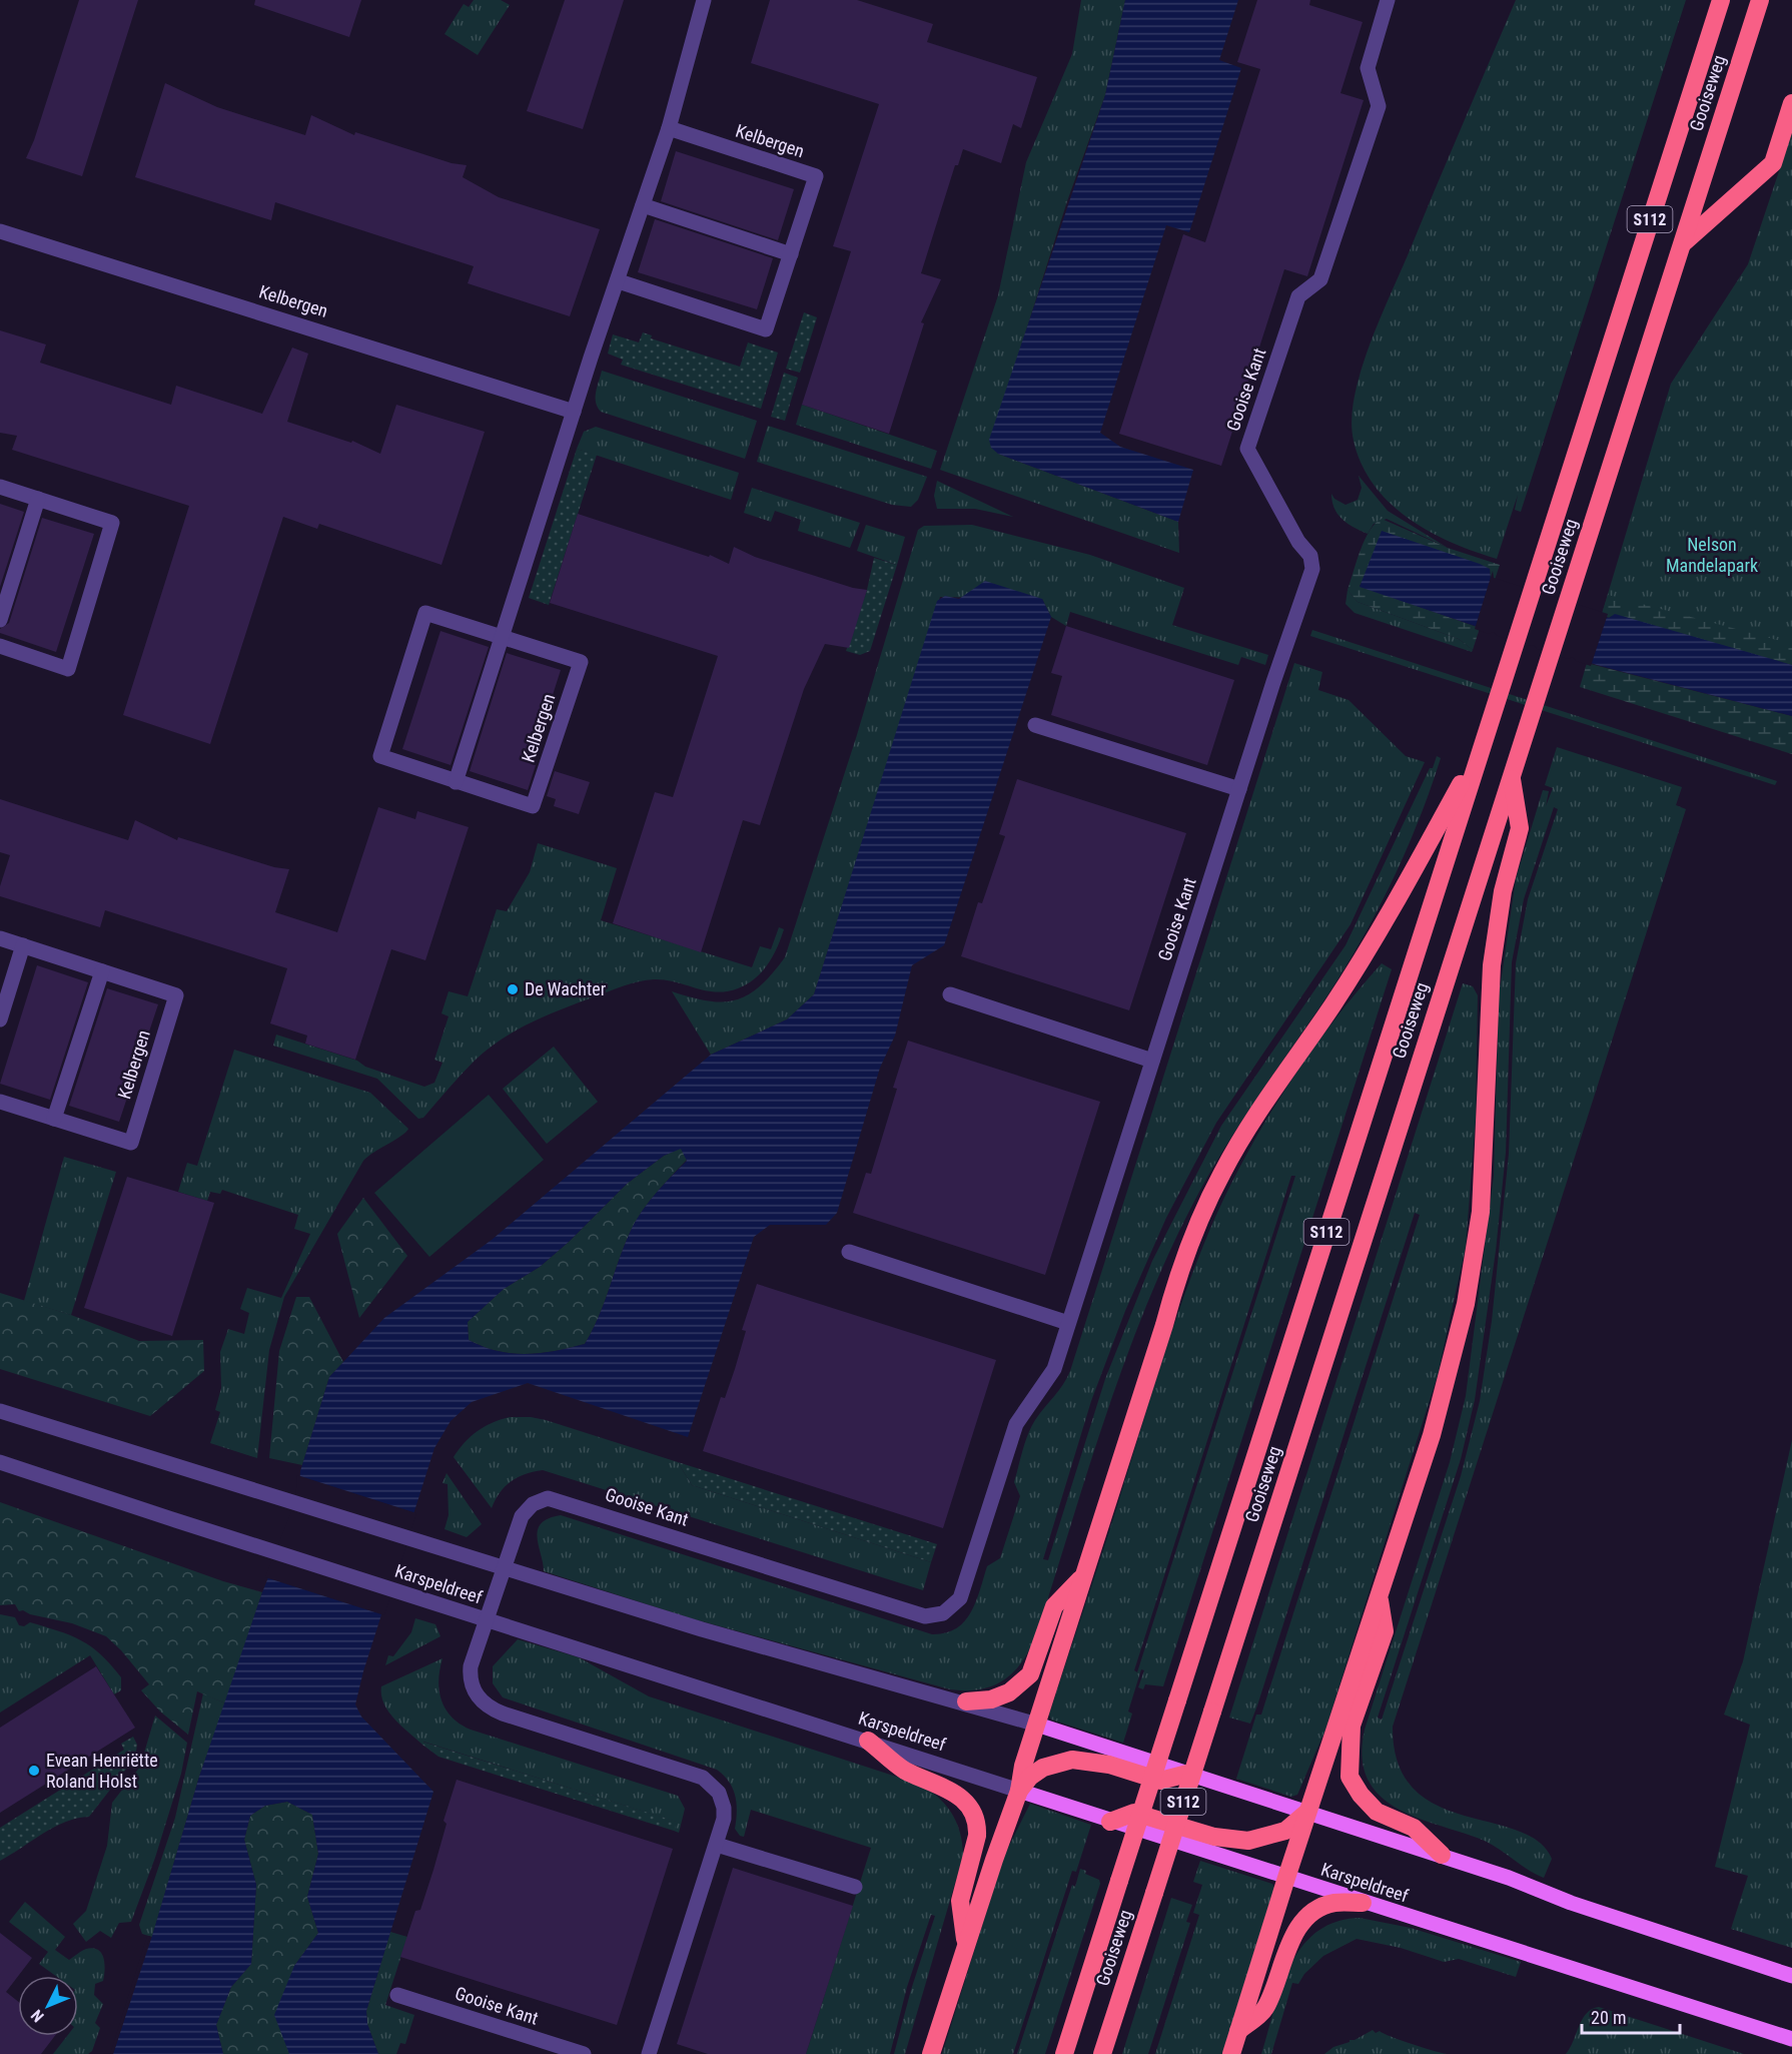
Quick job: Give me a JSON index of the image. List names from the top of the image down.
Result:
{
  "streets": {
    "highway": ["Gooiseweg", "S112"],
    "main road": ["Karspeldreef"],
    "street": ["Kelbergen", "Gooise Kant"]
  },
  "crossings": [
    ["Gooiseweg", "S112"],
    ["Gooise Kant", "Karspeldreef"]
  ],
  "parks": ["Nelson Mandelapark"],
  "places": ["De Wachter", "Evean Henriëtte Roland Holst"],
  "scale_bar": "20 m",
  "north": "bottom left"
}
